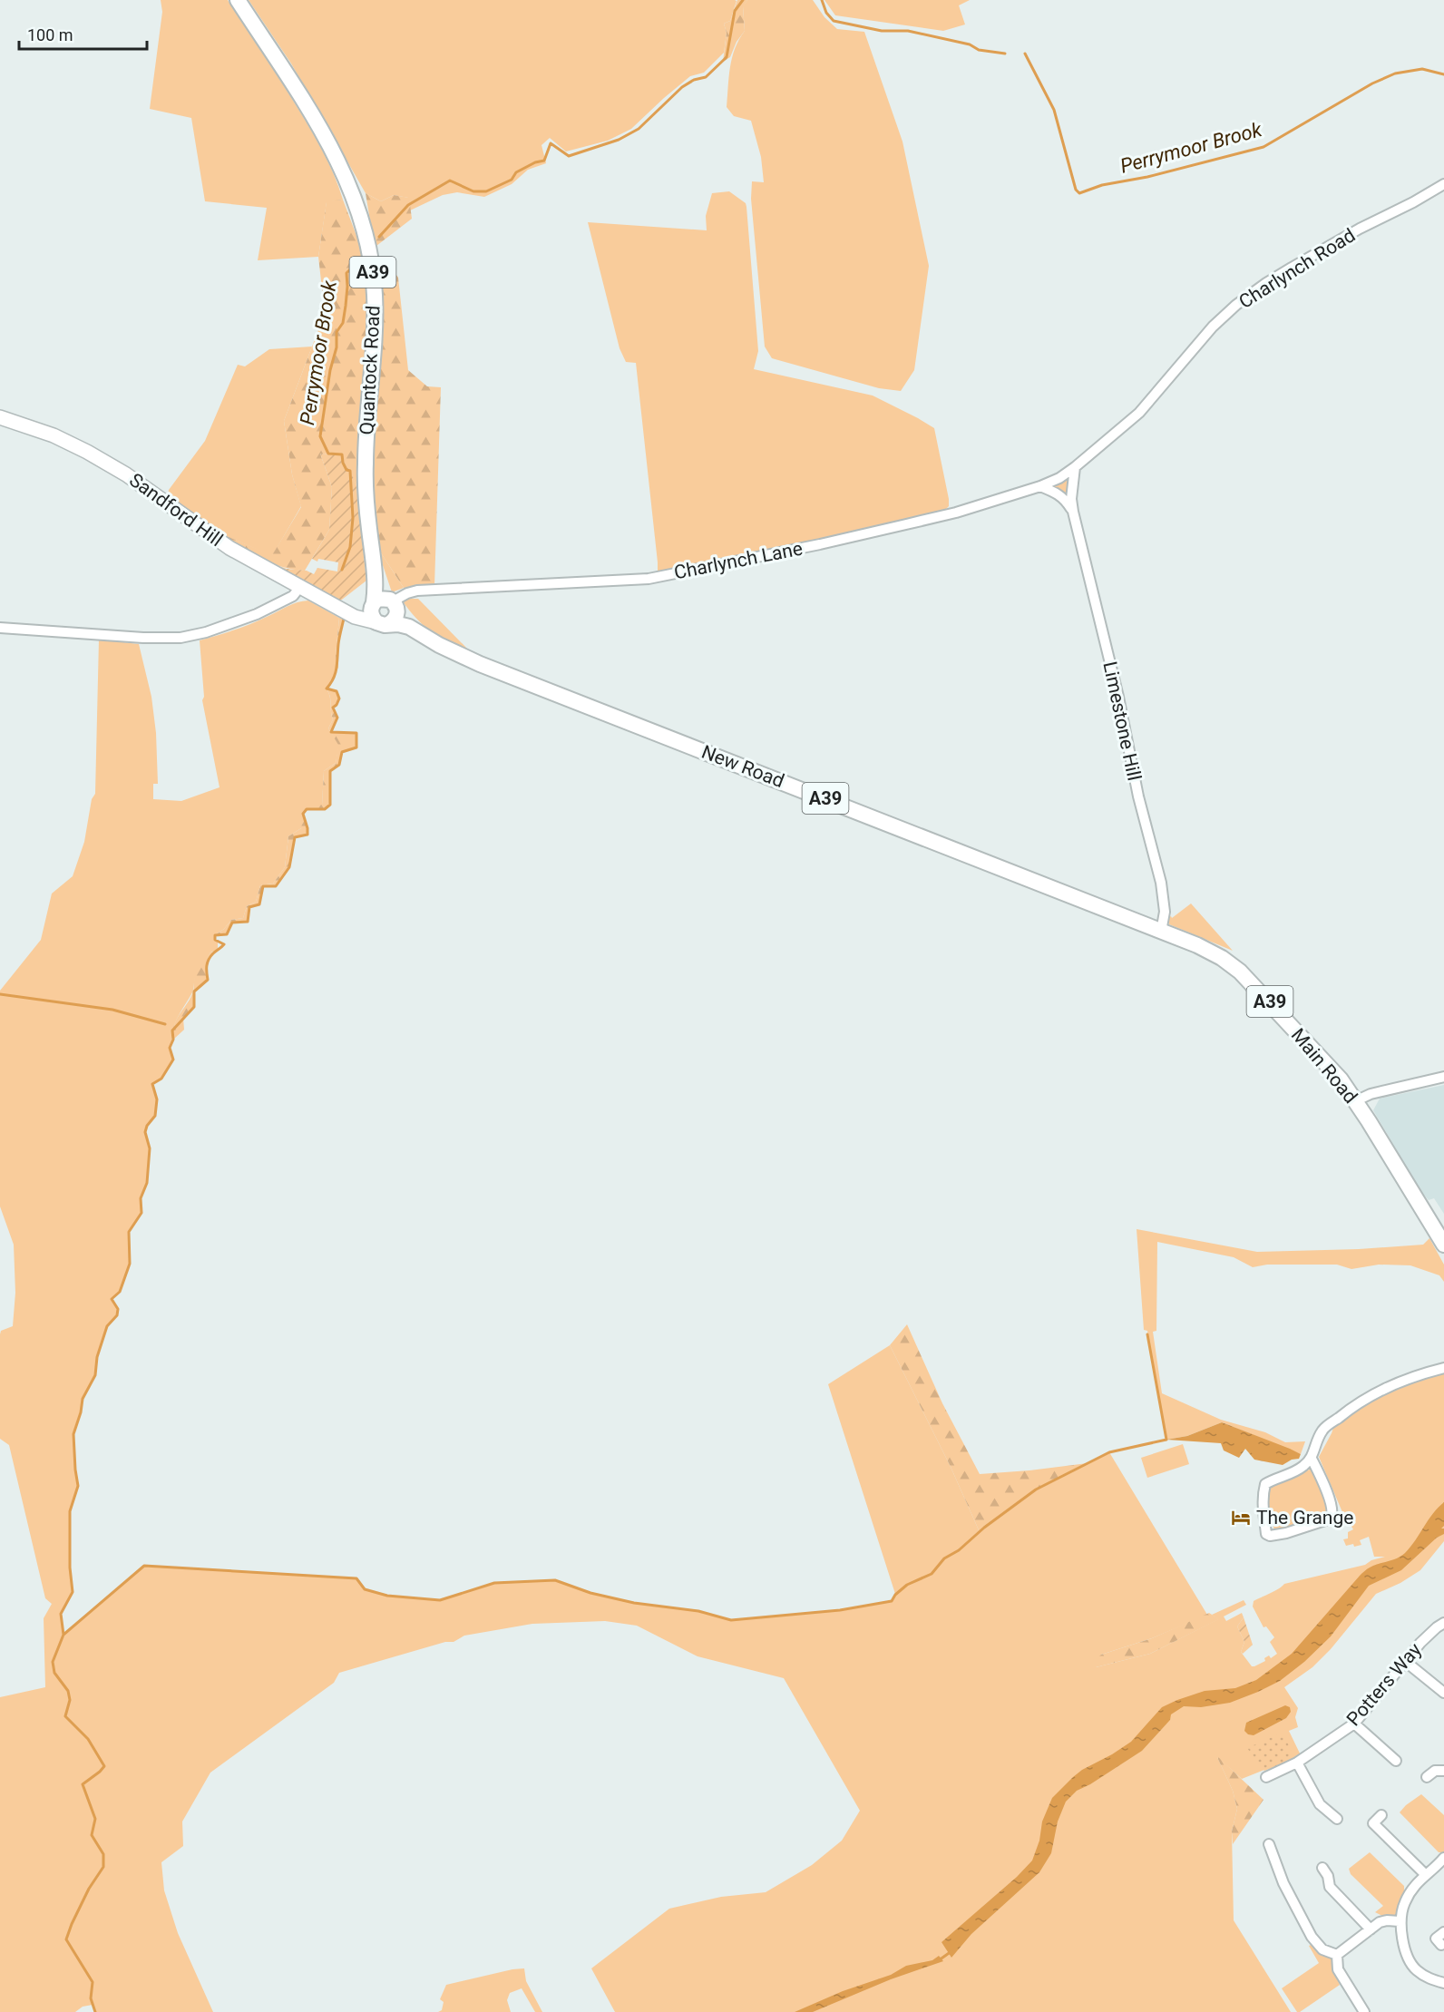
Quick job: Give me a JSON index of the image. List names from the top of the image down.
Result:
{
  "streets": {
    "main road": [
      "A39",
      "Quantock Road",
      "Sandford Hill",
      "New Road",
      "Main Road"
    ],
    "street": [
      "Charlynch Road",
      "Charlynch Lane",
      "Limestone Hill",
      "Potters Way"
    ]
  },
  "crossings": [
    ["Charlynch Road", "Charlynch Lane"],
    ["Charlynch Road", "Limestone Hill"],
    ["A39", "Quantock Road"],
    ["A39", "Sandford Hill"],
    ["A39", "Charlynch Lane"],
    ["A39", "New Road"],
    ["Quantock Road", "Charlynch Lane"],
    ["Quantock Road", "New Road"],
    ["Sandford Hill", "New Road"],
    ["Charlynch Lane", "Limestone Hill"],
    ["Charlynch Lane", "New Road"],
    ["Limestone Hill", "New Road"],
    ["Limestone Hill", "Main Road"],
    ["New Road", "Main Road"]
  ],
  "water": ["Perrymoor Brook"],
  "places": {
    "hotel": ["The Grange"]
  },
  "scale_bar": "100 m"
}
